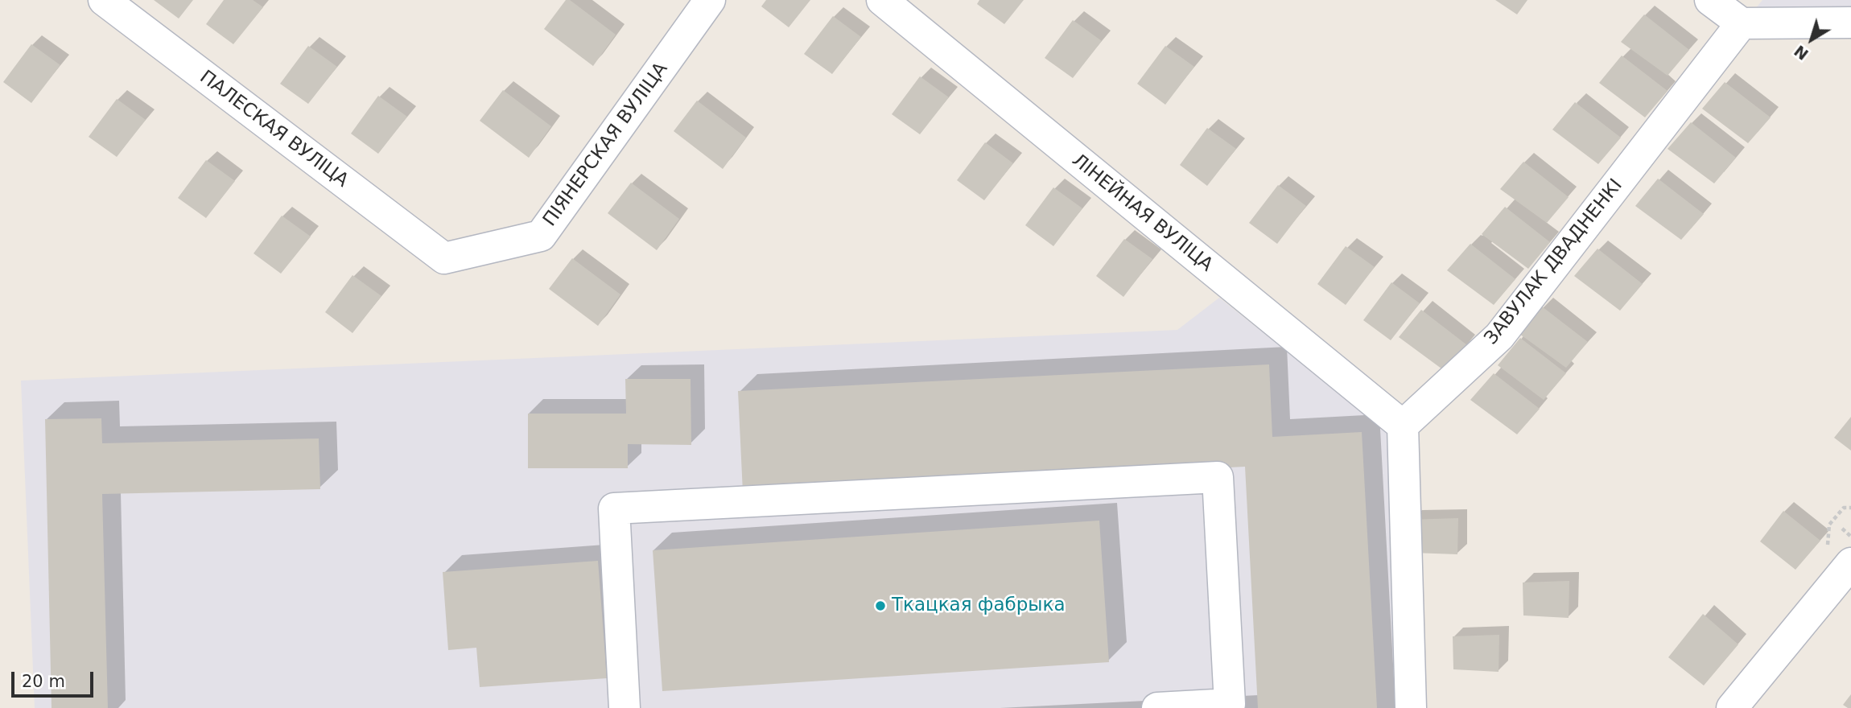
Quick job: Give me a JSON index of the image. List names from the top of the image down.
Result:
{
  "streets": {
    "street": [
      "ПАЛЕСКАЯ ВУЛІЦА",
      "ПІЯНЕРСКАЯ ВУЛІЦА",
      "ЛІНЕЙНАЯ ВУЛІЦА",
      "ЗАВУЛАК ДВАДНЕНКІ"
    ]
  },
  "crossings": [
    ["ПАЛЕСКАЯ ВУЛІЦА", "ПІЯНЕРСКАЯ ВУЛІЦА"],
    ["ЛІНЕЙНАЯ ВУЛІЦА", "ЗАВУЛАК ДВАДНЕНКІ"]
  ],
  "places": ["Ткацкая фабрыка"],
  "scale_bar": "20 m",
  "north": "bottom left"
}
